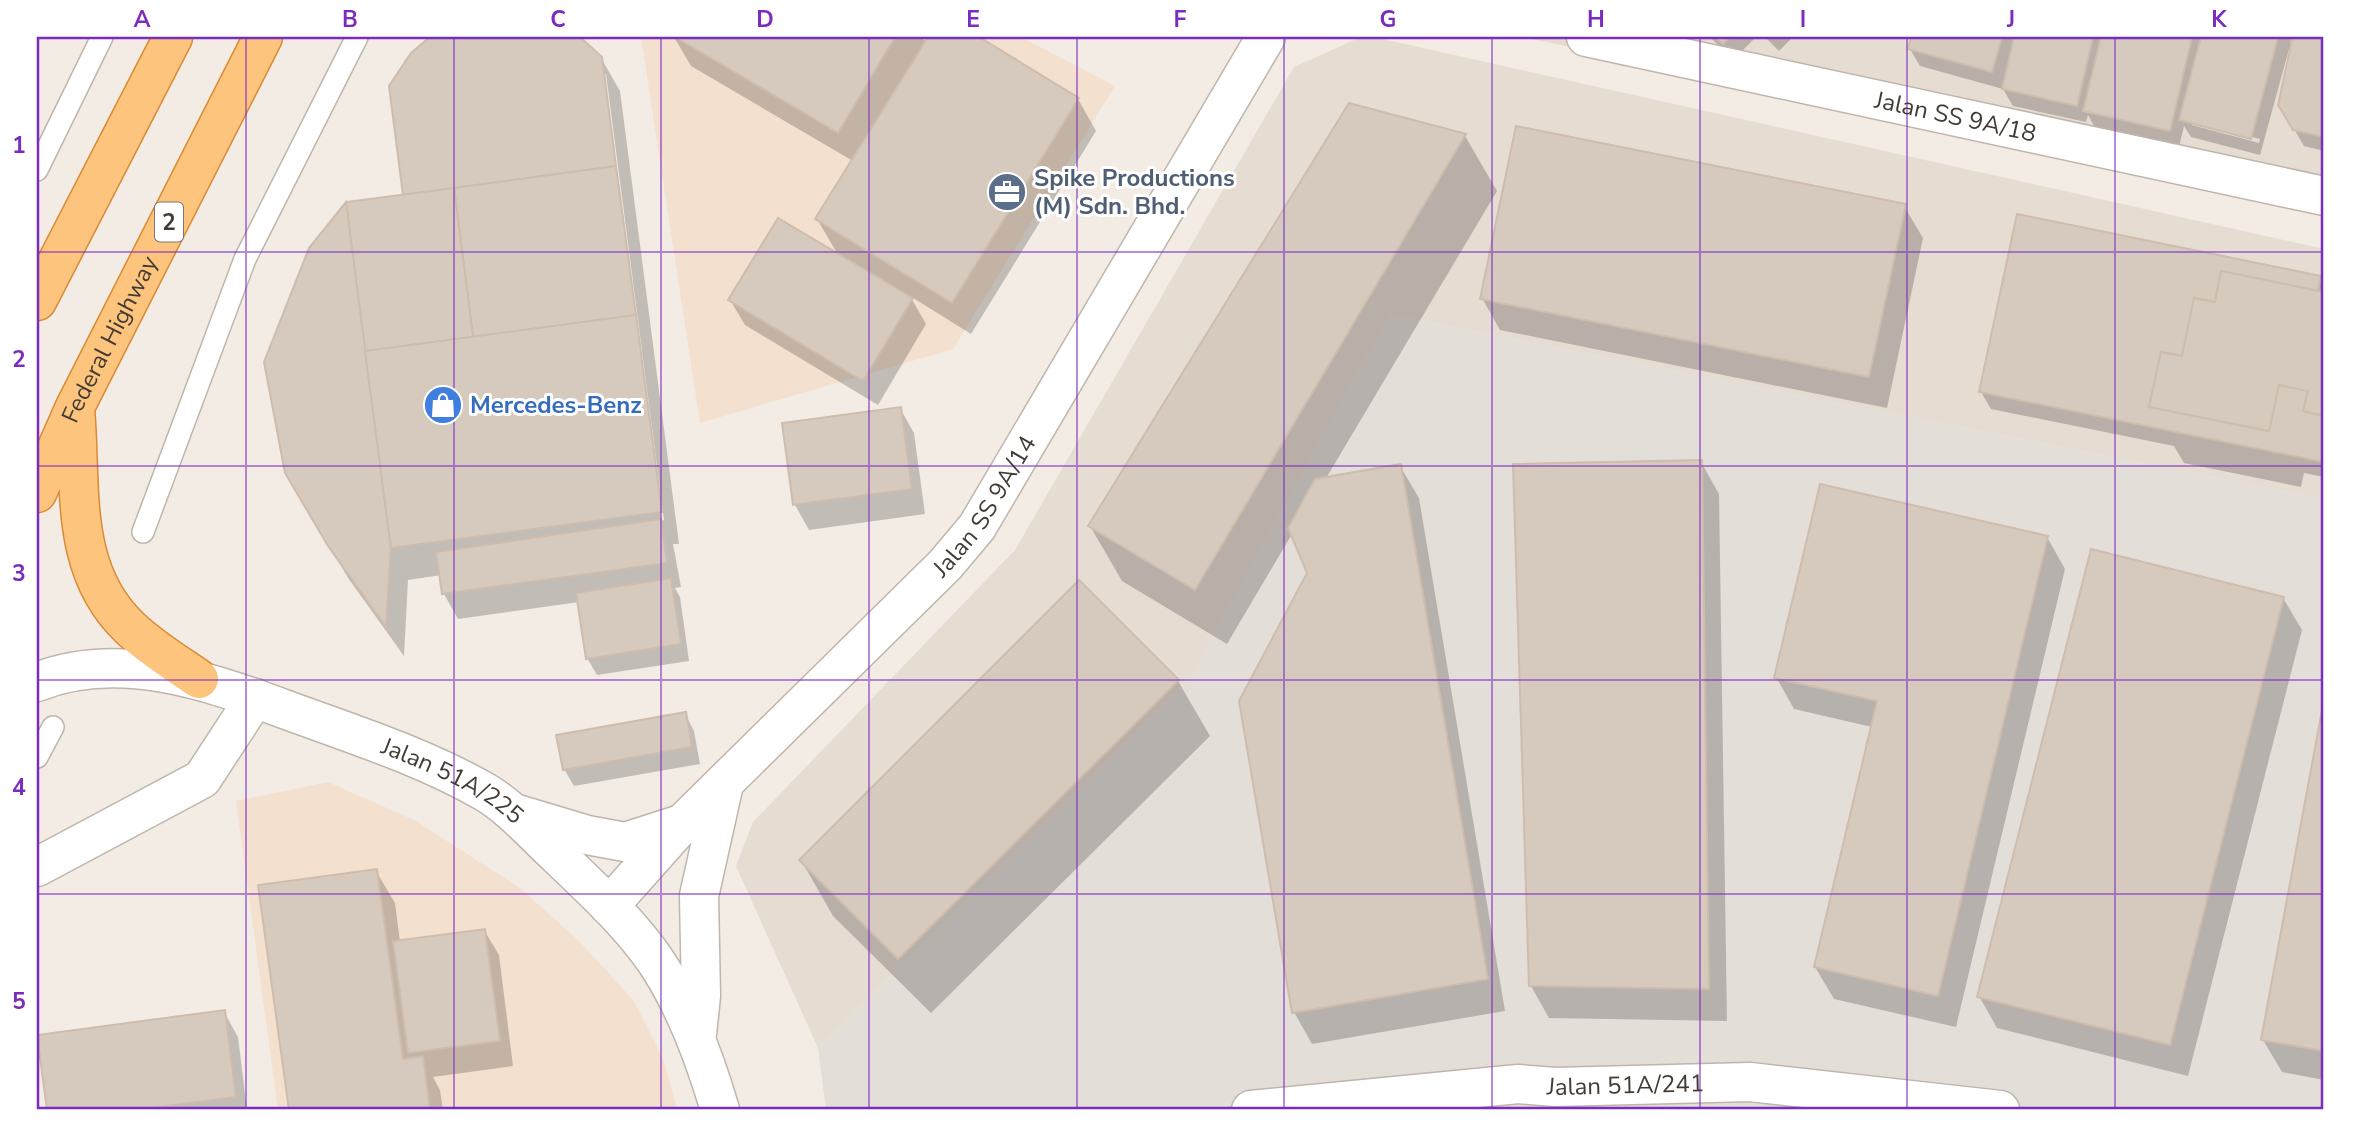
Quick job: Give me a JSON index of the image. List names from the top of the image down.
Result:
{
  "streets": {
    "highway": ["2", "Federal Highway"],
    "street": [
      "Jalan SS 9A/18",
      "Jalan SS 9A/14",
      "Jalan 51A/225",
      "Jalan 51A/241"
    ]
  },
  "crossings": [
    ["Jalan SS 9A/14", "Jalan 51A/225"]
  ],
  "places": {
    "office": ["Spike Productions (M) Sdn. Bhd."],
    "shop": ["Mercedes-Benz"]
  },
  "grid": {
    "columns": [
      "A",
      "B",
      "C",
      "D",
      "E",
      "F",
      "G",
      "H",
      "I",
      "J",
      "K"
    ],
    "rows": [
      "1",
      "2",
      "3",
      "4",
      "5"
    ]
  }
}
